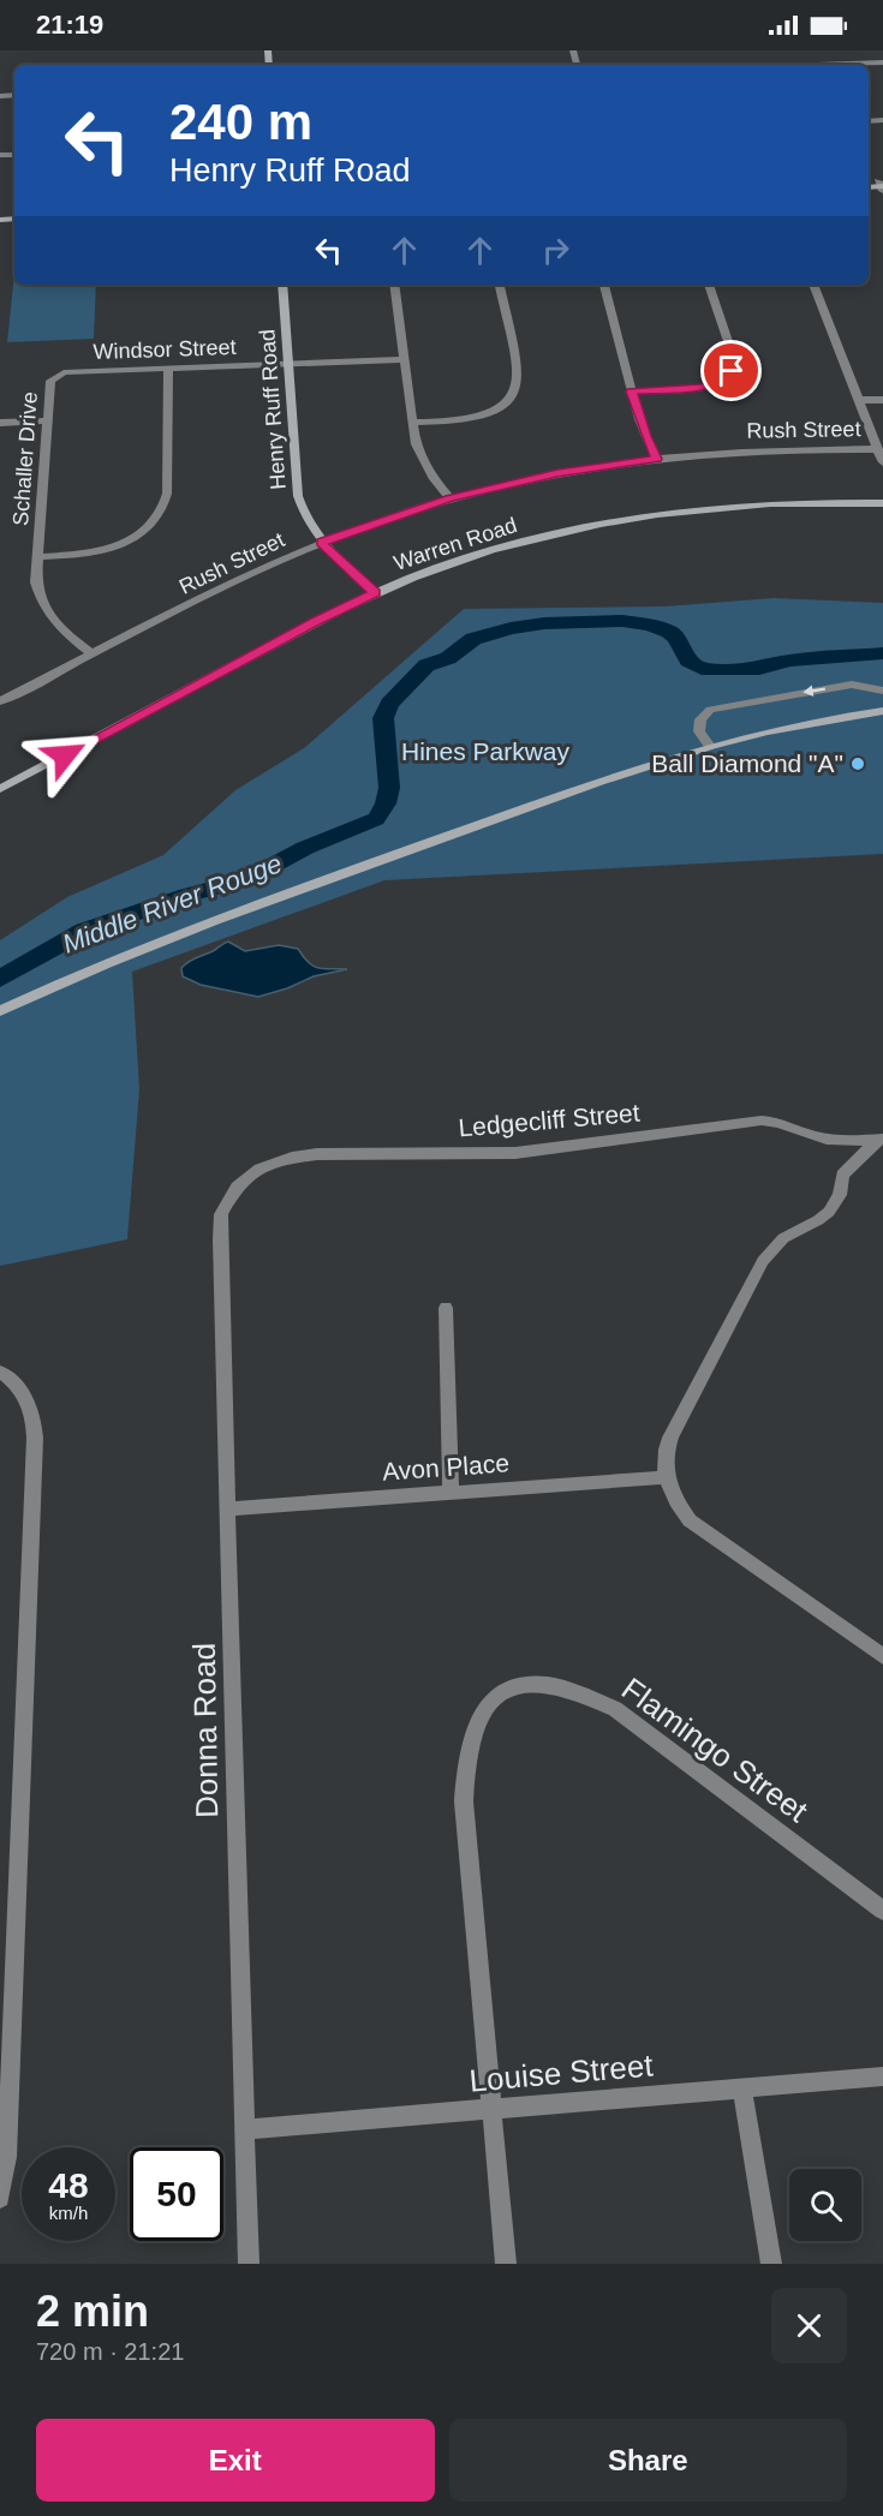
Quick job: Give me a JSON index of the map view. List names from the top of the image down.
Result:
{
  "streets": {
    "street": [
      "Windsor Street",
      "Henry Ruff Road",
      "Rush Street",
      "Schaller Drive",
      "Warren Road",
      "Ledgecliff Street",
      "Avon Place",
      "Donna Road",
      "Flamingo Street",
      "Louise Street"
    ]
  },
  "crossings": [
    ["Windsor Street", "Henry Ruff Road"],
    ["Windsor Street", "Schaller Drive"],
    ["Henry Ruff Road", "Rush Street"],
    ["Henry Ruff Road", "Warren Road"],
    ["Rush Street", "Schaller Drive"],
    ["Ledgecliff Street", "Donna Road"],
    ["Avon Place", "Donna Road"],
    ["Donna Road", "Louise Street"],
    ["Flamingo Street", "Louise Street"]
  ],
  "water": ["Middle River Rouge"],
  "parks": ["Hines Parkway"],
  "places": ["Ball Diamond \"A\""],
  "page": {
    "status": "21:19",
    "turn": ["240 m", "Henry Ruff Road"],
    "speed": "48 km/h",
    "limit": "50",
    "heading": ["2 min", "720 m · 21:21"],
    "buttons": ["Exit", "Share"]
  }
}
